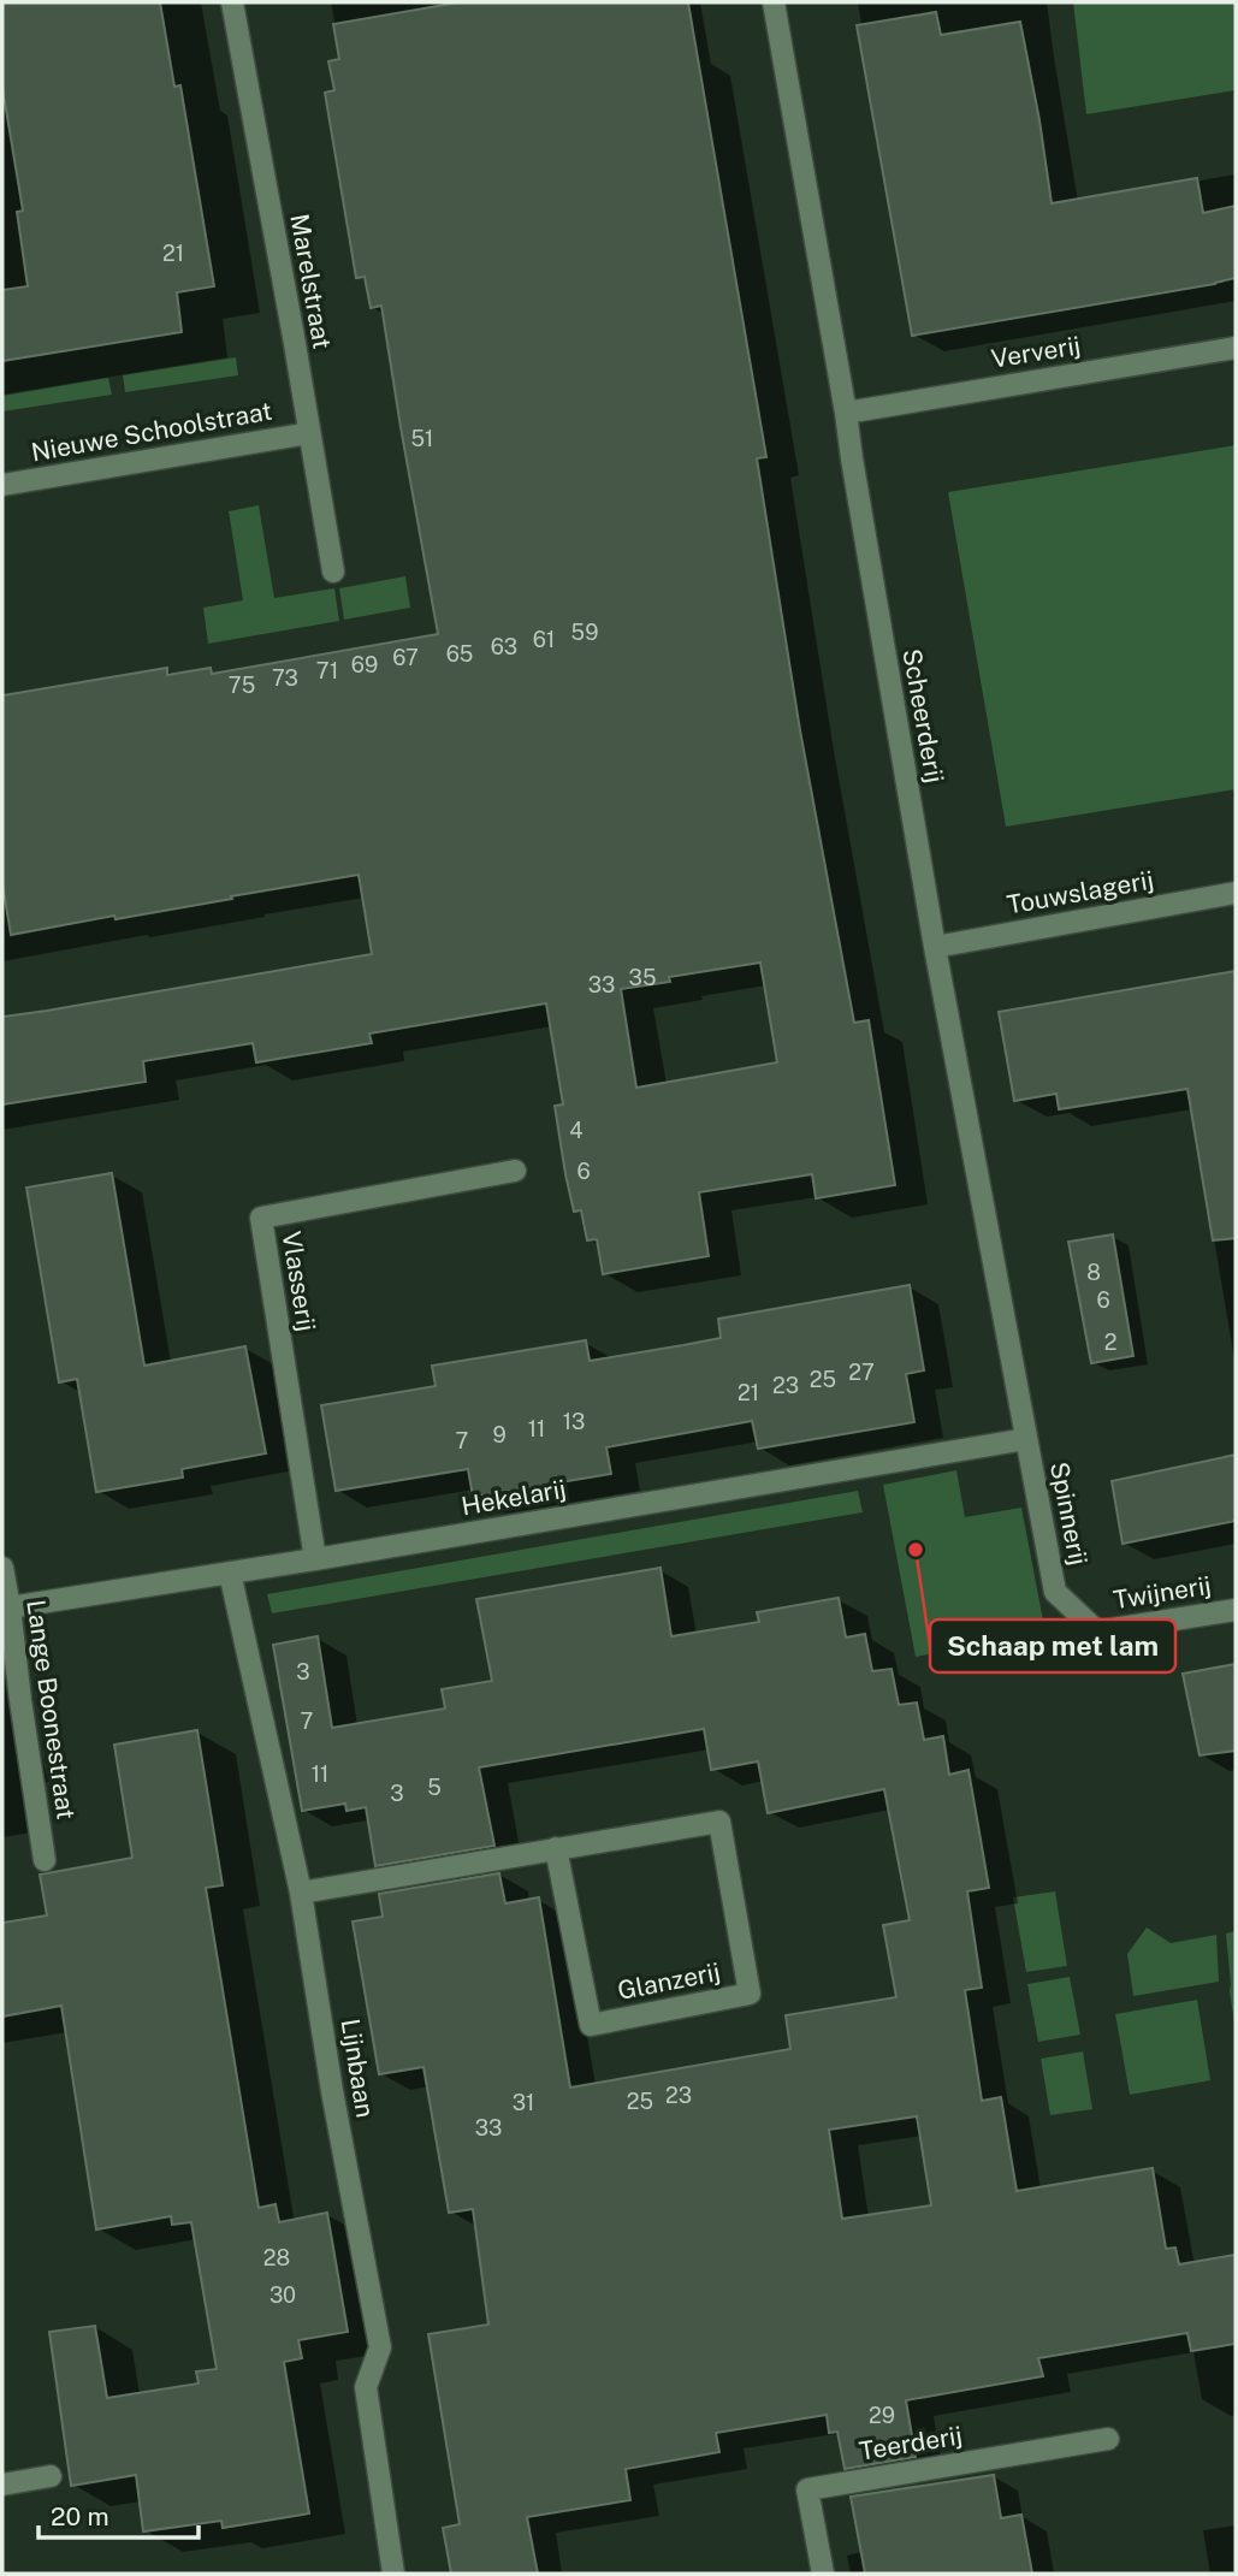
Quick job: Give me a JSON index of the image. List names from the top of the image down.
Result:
{
  "streets": {
    "street": [
      "Marelstraat",
      "Ververij",
      "Nieuwe Schoolstraat",
      "Scheerderij",
      "Touwslagerij",
      "Vlasserij",
      "Hekelarij",
      "Spinnerij",
      "Twijnerij",
      "Lange Boonestraat",
      "Glanzerij",
      "Lijnbaan",
      "Teerderij"
    ]
  },
  "crossings": [
    ["Marelstraat", "Nieuwe Schoolstraat"],
    ["Ververij", "Scheerderij"],
    ["Scheerderij", "Touwslagerij"],
    ["Scheerderij", "Hekelarij"],
    ["Scheerderij", "Spinnerij"],
    ["Vlasserij", "Hekelarij"],
    ["Hekelarij", "Spinnerij"],
    ["Hekelarij", "Lange Boonestraat"],
    ["Hekelarij", "Lijnbaan"],
    ["Spinnerij", "Twijnerij"],
    ["Glanzerij", "Lijnbaan"]
  ],
  "places": ["Schaap met lam"],
  "house_numbers": [
    "21",
    "51",
    "59",
    "61",
    "63",
    "65",
    "67",
    "69",
    "71",
    "73",
    "75",
    "35",
    "33",
    "4",
    "6",
    "8",
    "6",
    "2",
    "27",
    "25",
    "23",
    "21",
    "13",
    "11",
    "9",
    "7",
    "3",
    "7",
    "11",
    "5",
    "3",
    "23",
    "25",
    "31",
    "33",
    "28",
    "30",
    "29"
  ],
  "scale_bar": "20 m"
}
